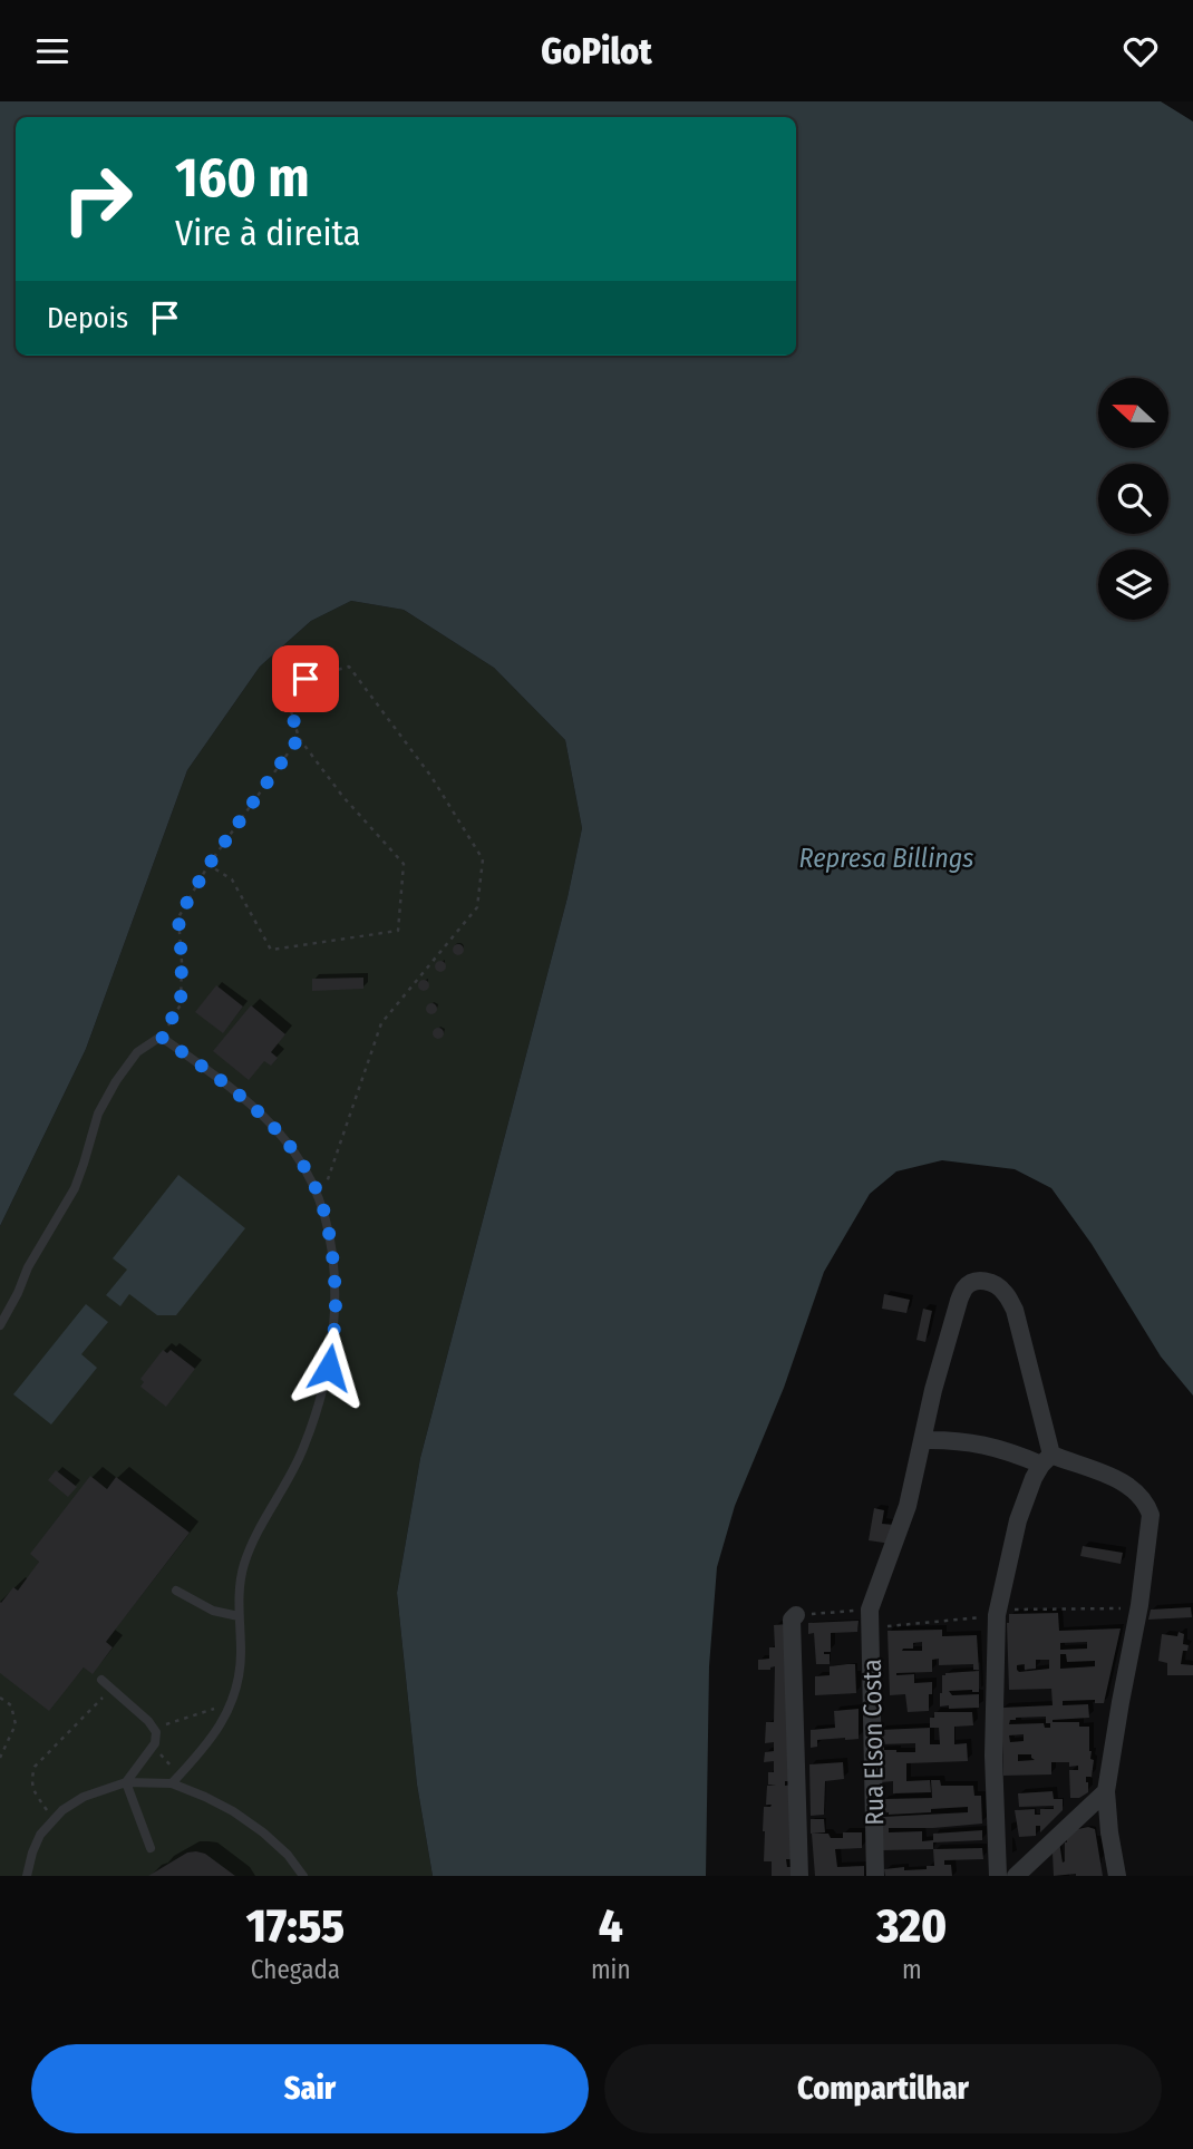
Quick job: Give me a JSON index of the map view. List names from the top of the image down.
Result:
{
  "streets": {
    "street": ["Rua Elson Costa"]
  },
  "water": ["Represa Billings"],
  "north": "left",
  "page": {
    "header": "GoPilot",
    "turn": ["160 m", "Vire à direita"],
    "then": "Depois",
    "eta": [
      "17:55",
      "Chegada",
      "4",
      "min",
      "320",
      "m"
    ],
    "buttons": ["Sair", "Compartilhar"]
  }
}
